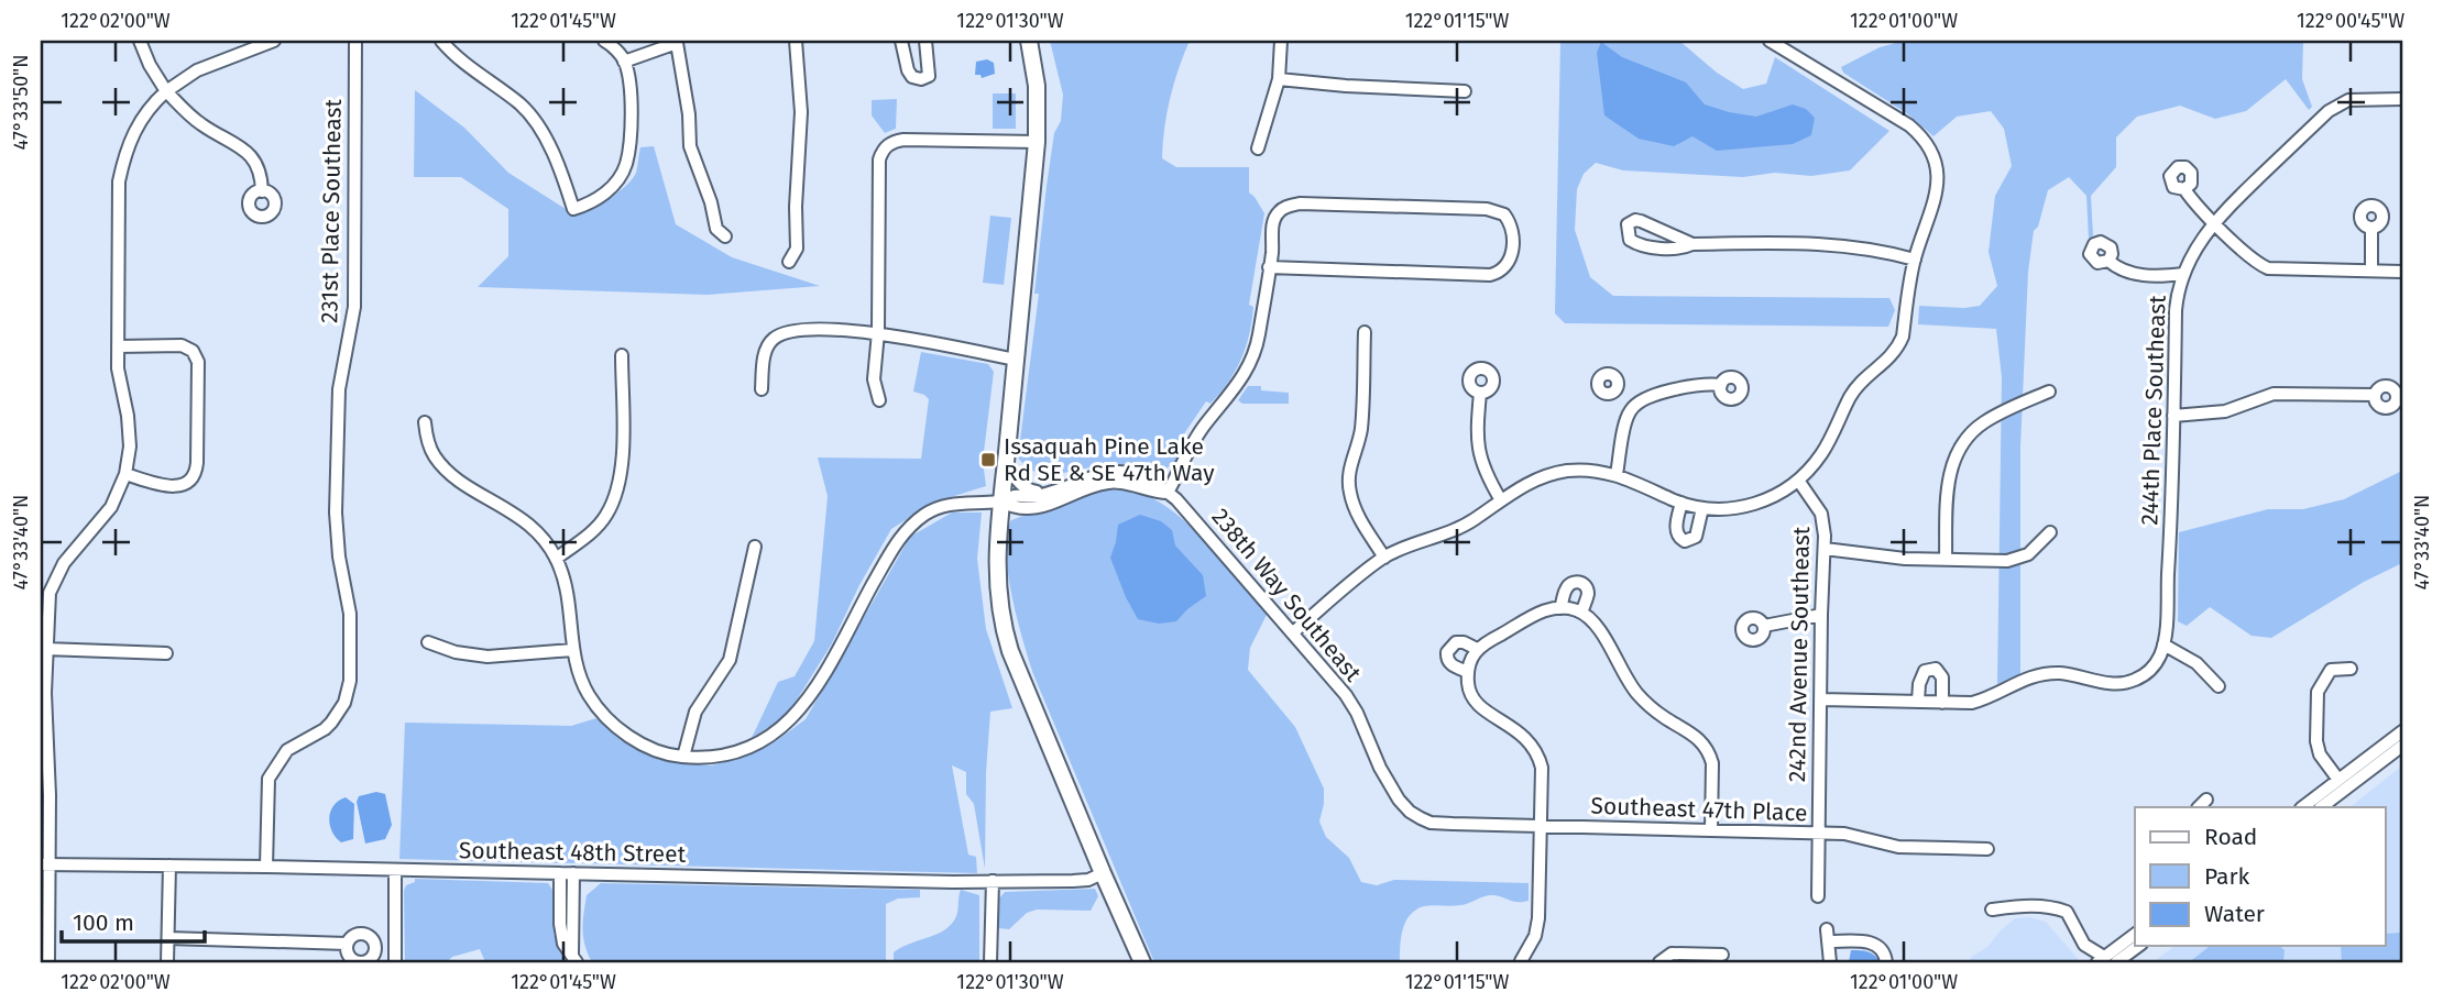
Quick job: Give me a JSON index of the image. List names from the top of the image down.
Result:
{
  "streets": {
    "street": [
      "231st Place Southeast",
      "244th Place Southeast",
      "238th Way Southeast",
      "242nd Avenue Southeast",
      "Southeast 47th Place",
      "Southeast 48th Street"
    ]
  },
  "crossings": [
    ["231st Place Southeast", "Southeast 48th Street"],
    ["238th Way Southeast", "Southeast 47th Place"],
    ["242nd Avenue Southeast", "Southeast 47th Place"]
  ],
  "places": {
    "transit": ["Issaquah Pine Lake Rd SE & SE 47th Way"]
  },
  "legend": ["Road", "Park", "Water"],
  "scale_bar": "100 m",
  "coordinates": [
    "122°02'00\"W",
    "122°01'45\"W",
    "122°01'30\"W",
    "122°01'15\"W",
    "122°01'00\"W",
    "122°00'45\"W",
    "47°33'50\"N",
    "47°33'40\"N"
  ]
}
